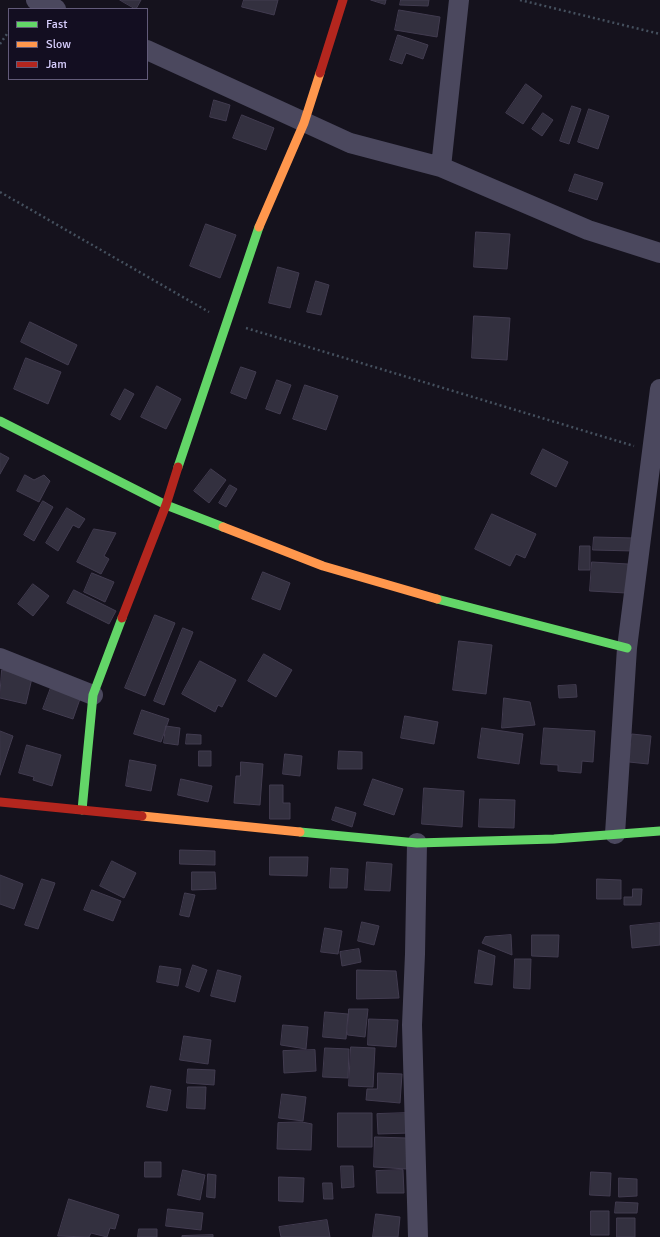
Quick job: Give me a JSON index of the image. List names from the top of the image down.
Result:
{
  "legend": ["Fast", "Slow", "Jam"]
}
